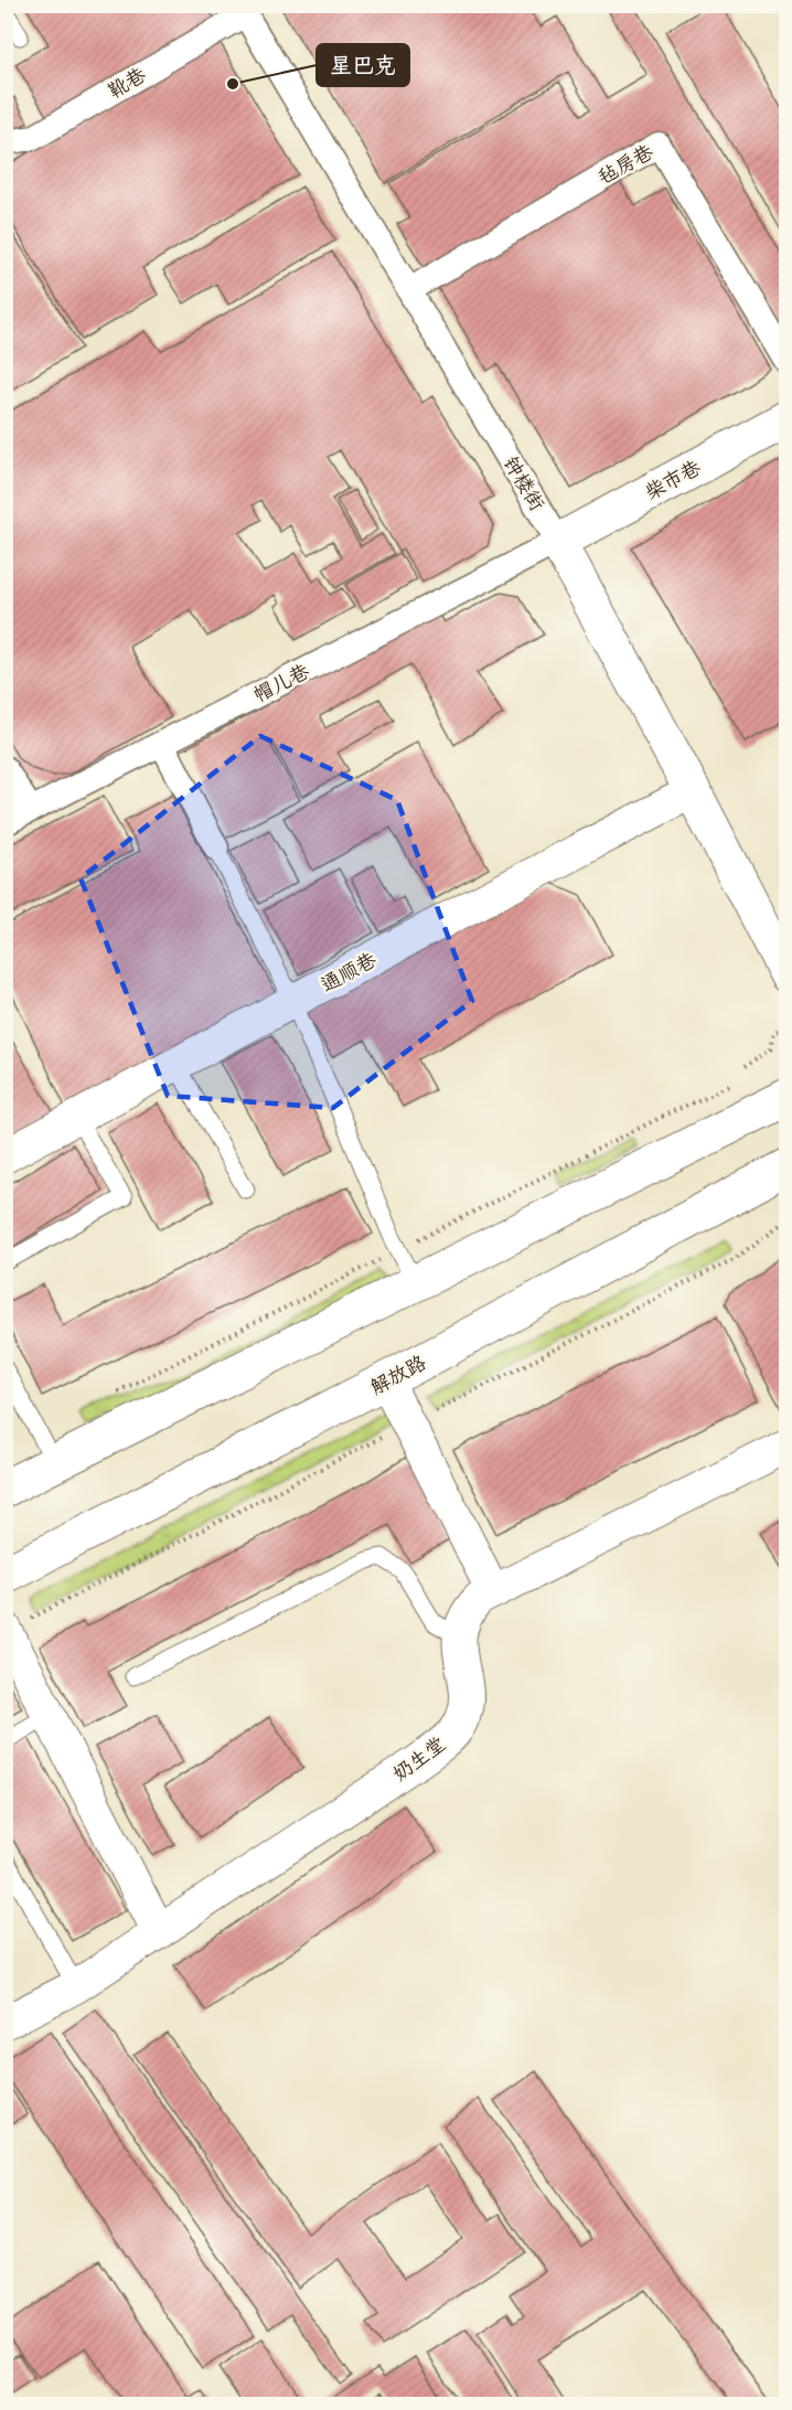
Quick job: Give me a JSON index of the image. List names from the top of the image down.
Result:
{
  "streets": {
    "main road": ["柴市巷", "钟楼街", "解放路"],
    "street": [
      "靴巷",
      "毡房巷",
      "帽儿巷",
      "通顺巷",
      "奶生堂"
    ]
  },
  "crossings": [
    ["靴巷", "钟楼街"],
    ["毡房巷", "钟楼街"],
    ["柴市巷", "钟楼街"],
    ["柴市巷", "帽儿巷"],
    ["钟楼街", "帽儿巷"],
    ["钟楼街", "通顺巷"]
  ],
  "places": ["星巴克"]
}
